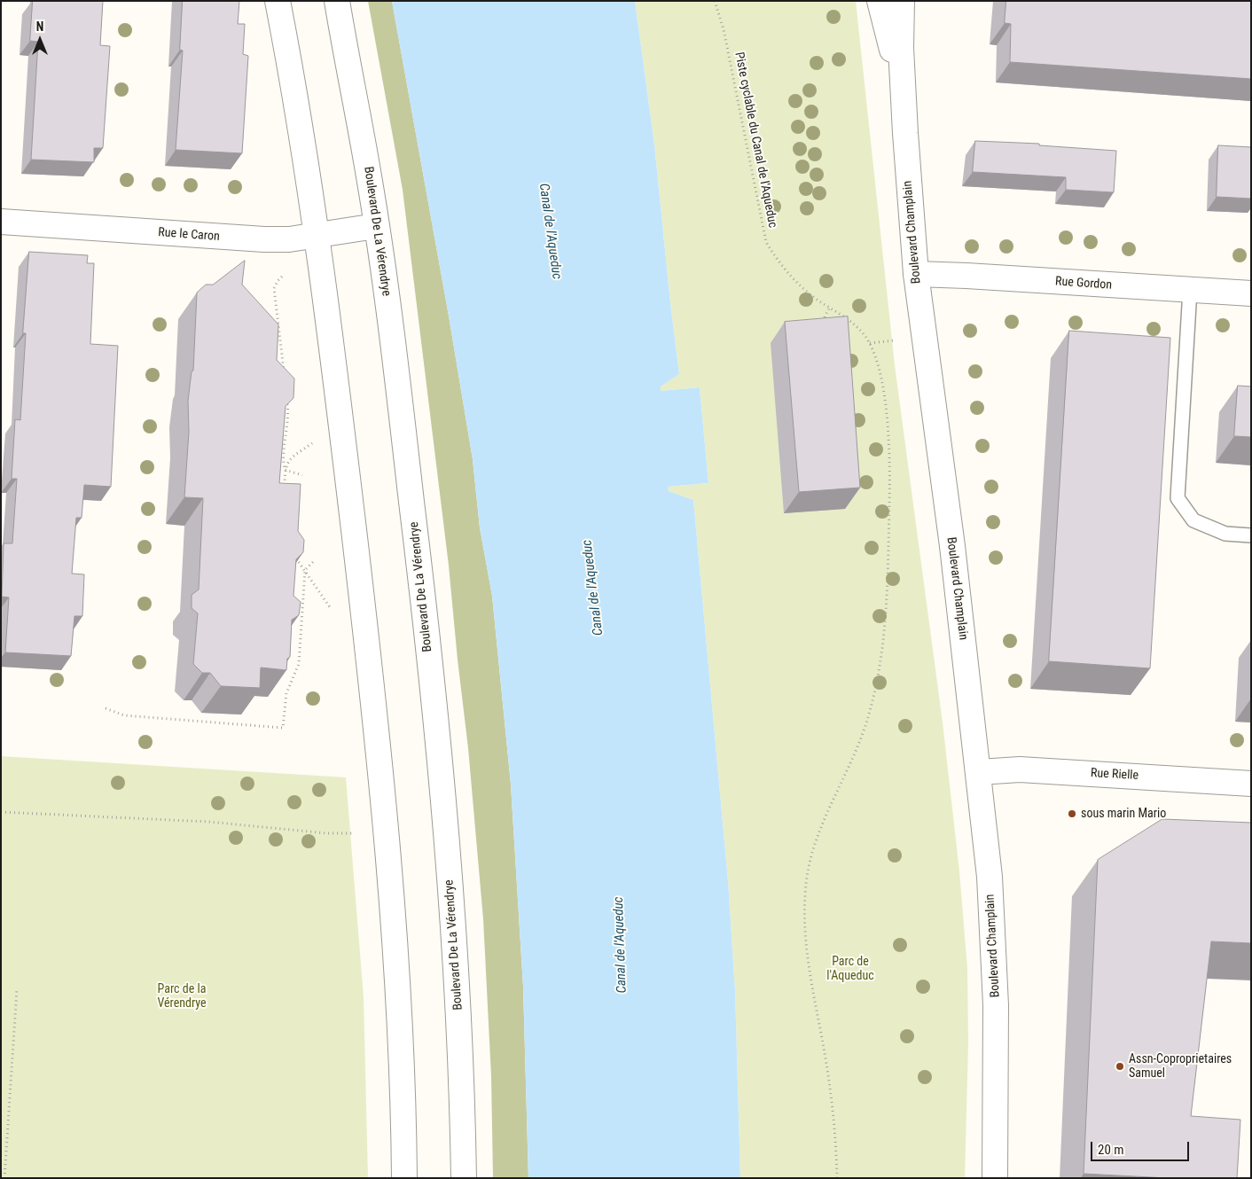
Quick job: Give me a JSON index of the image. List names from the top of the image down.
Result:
{
  "streets": {
    "main road": [
      "Boulevard De La Vérendrye",
      "Boulevard Champlain",
      "Rue le Caron",
      "Rue Gordon",
      "Rue Rielle"
    ],
    "path": ["Piste cyclable du Canal de l'Aqueduc"]
  },
  "crossings": [
    ["Boulevard De La Vérendrye", "Rue le Caron"],
    ["Boulevard Champlain", "Rue Gordon"],
    ["Boulevard Champlain", "Rue Rielle"]
  ],
  "water": ["Canal de l'Aqueduc"],
  "parks": ["Parc de l'Aqueduc", "Parc de la Vérendrye"],
  "places": ["sous marin Mario", "Assn-Coproprietaires Samuel"],
  "scale_bar": "20 m",
  "north": "top"
}
